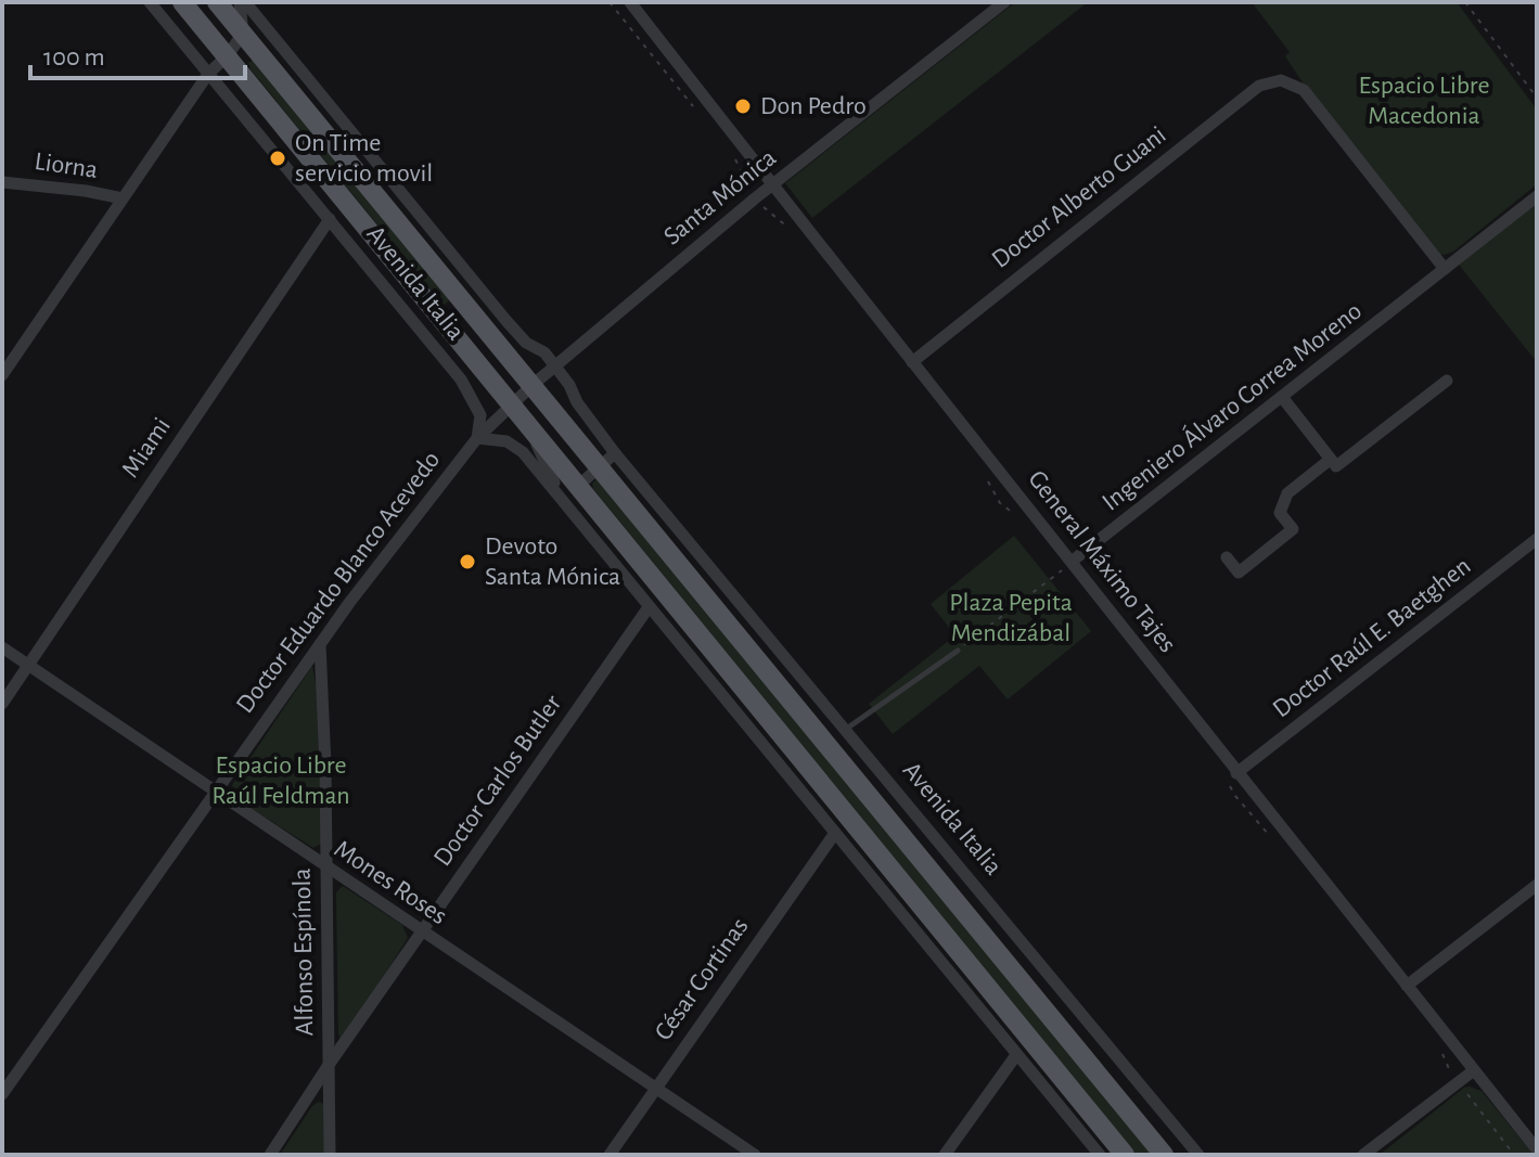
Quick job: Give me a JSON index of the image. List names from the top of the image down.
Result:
{
  "streets": {
    "main road": ["Avenida Italia"],
    "street": [
      "Liorna",
      "Santa Mónica",
      "Doctor Alberto Guani",
      "Ingeniero Álvaro Correa Moreno",
      "Miami",
      "General Máximo Tajes",
      "Doctor Eduardo Blanco Acevedo",
      "Doctor Raúl E. Baetghen",
      "Doctor Carlos Butler",
      "Mones Roses",
      "Alfonso Espínola",
      "César Cortinas"
    ]
  },
  "crossings": [
    ["Santa Mónica", "Avenida Italia"],
    ["Santa Mónica", "General Máximo Tajes"],
    ["Santa Mónica", "Doctor Eduardo Blanco Acevedo"],
    ["Doctor Alberto Guani", "Ingeniero Álvaro Correa Moreno"],
    ["Doctor Alberto Guani", "General Máximo Tajes"],
    ["Avenida Italia", "Miami"],
    ["Avenida Italia", "Doctor Eduardo Blanco Acevedo"],
    ["Avenida Italia", "Doctor Carlos Butler"],
    ["Avenida Italia", "César Cortinas"],
    ["Ingeniero Álvaro Correa Moreno", "General Máximo Tajes"],
    ["Miami", "Mones Roses"],
    ["General Máximo Tajes", "Doctor Raúl E. Baetghen"],
    ["Doctor Eduardo Blanco Acevedo", "Mones Roses"],
    ["Doctor Eduardo Blanco Acevedo", "Alfonso Espínola"],
    ["Doctor Carlos Butler", "Mones Roses"],
    ["Doctor Carlos Butler", "Alfonso Espínola"],
    ["Mones Roses", "Alfonso Espínola"],
    ["Mones Roses", "César Cortinas"]
  ],
  "parks": ["Espacio Libre Macedonia", "Plaza Pepita Mendizábal", "Espacio Libre Raúl Feldman"],
  "places": ["Don Pedro", "On Time servicio movil", "Devoto Santa Mónica"],
  "scale_bar": "100 m"
}
